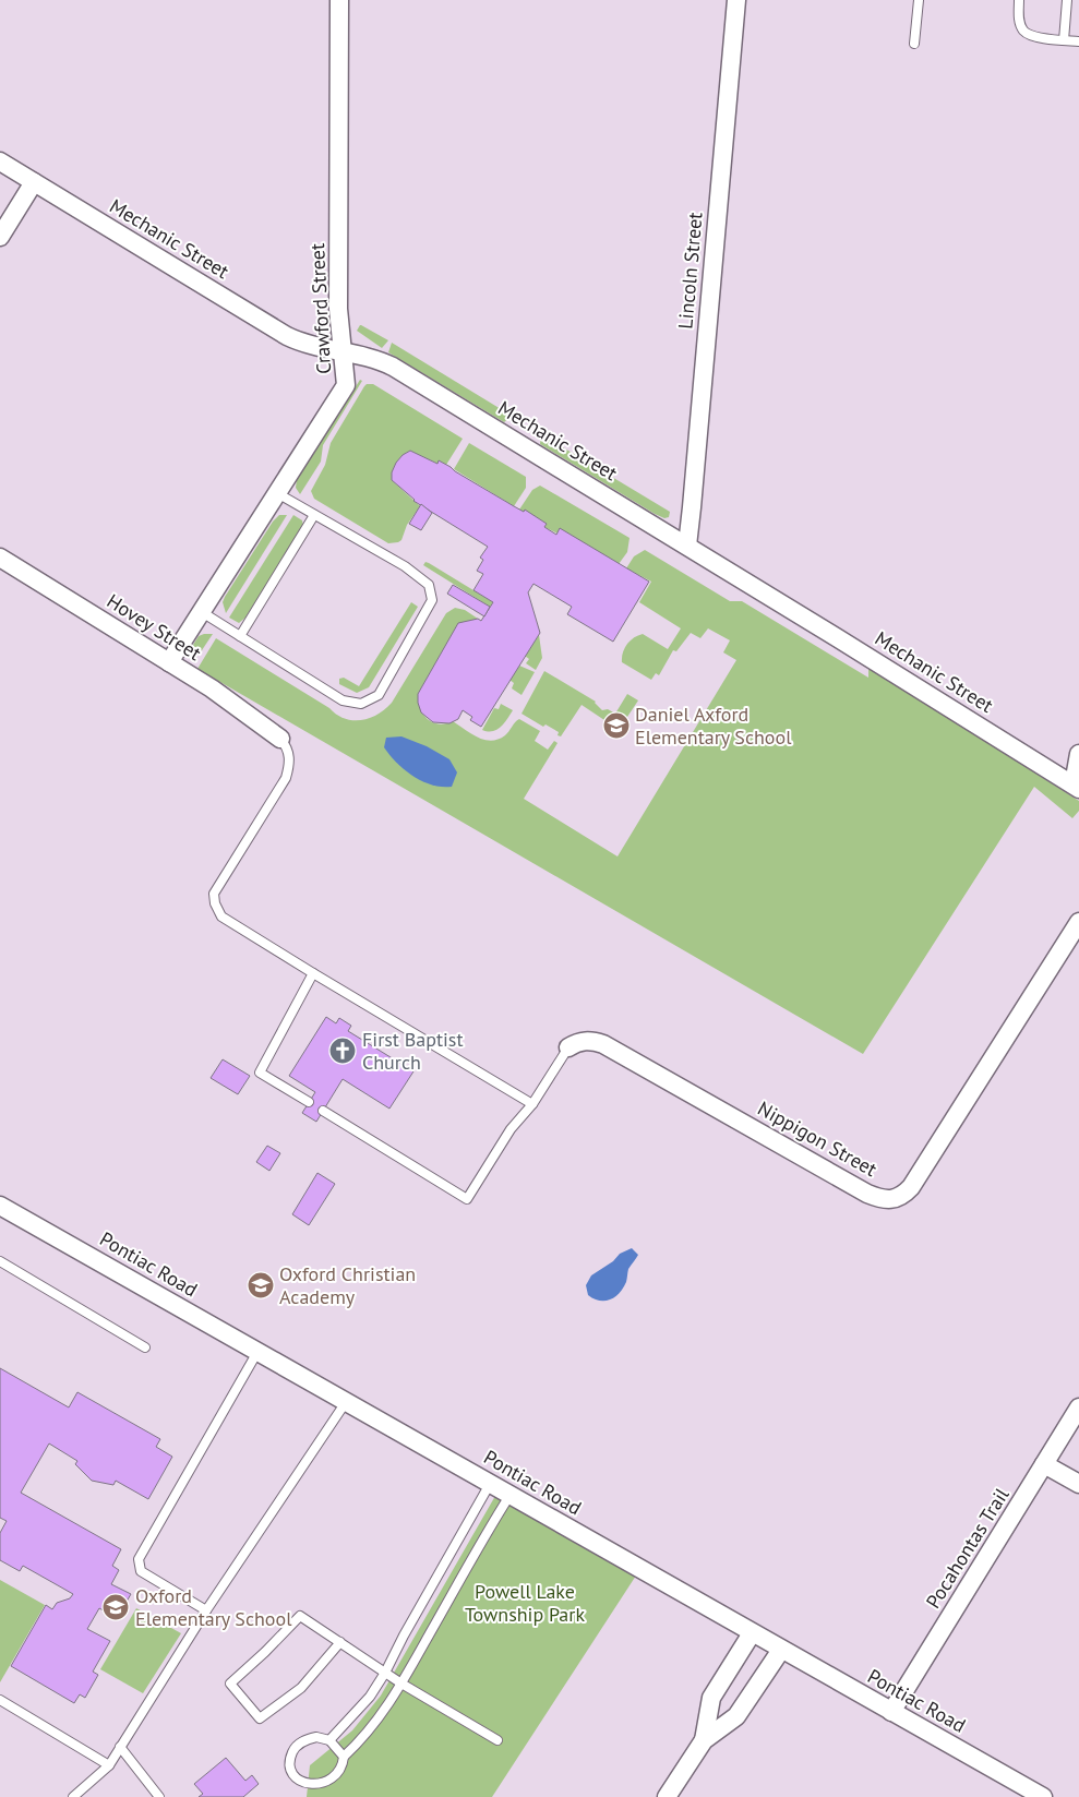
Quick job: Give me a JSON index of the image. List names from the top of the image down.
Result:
{
  "streets": {
    "street": [
      "Mechanic Street",
      "Lincoln Street",
      "Crawford Street",
      "Hovey Street",
      "Nippigon Street",
      "Pontiac Road",
      "Pocahontas Trail"
    ]
  },
  "crossings": [
    ["Mechanic Street", "Lincoln Street"],
    ["Mechanic Street", "Crawford Street"],
    ["Crawford Street", "Hovey Street"],
    ["Pontiac Road", "Pocahontas Trail"]
  ],
  "parks": ["Powell Lake Township Park"],
  "places": {
    "school or university": ["Daniel Axford Elementary School", "Oxford Christian Academy", "Oxford Elementary School"],
    "church": ["First Baptist Church"]
  }
}
